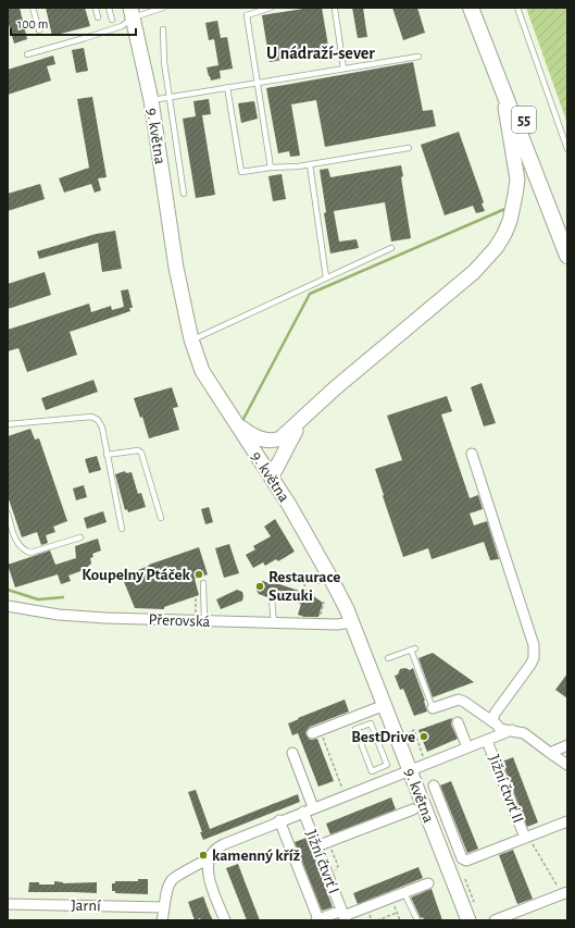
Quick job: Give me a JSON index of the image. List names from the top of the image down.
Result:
{
  "streets": {
    "main road": ["55", "9. května"],
    "street": [
      "Přerovská",
      "Jižní čtvrť II",
      "Jižní čtvrť I",
      "Jarní"
    ]
  },
  "crossings": [
    ["9. května", "Přerovská"],
    ["9. května", "Jižní čtvrť II"],
    ["9. května", "Jižní čtvrť I"],
    ["Jižní čtvrť II", "Jižní čtvrť I"],
    ["Jižní čtvrť I", "Jarní"]
  ],
  "districts": ["U nádraží-sever"],
  "places": [
    "Koupelny Ptáček",
    "Restaurace Suzuki",
    "BestDrive",
    "kamenný kříž"
  ],
  "scale_bar": "100 m"
}
